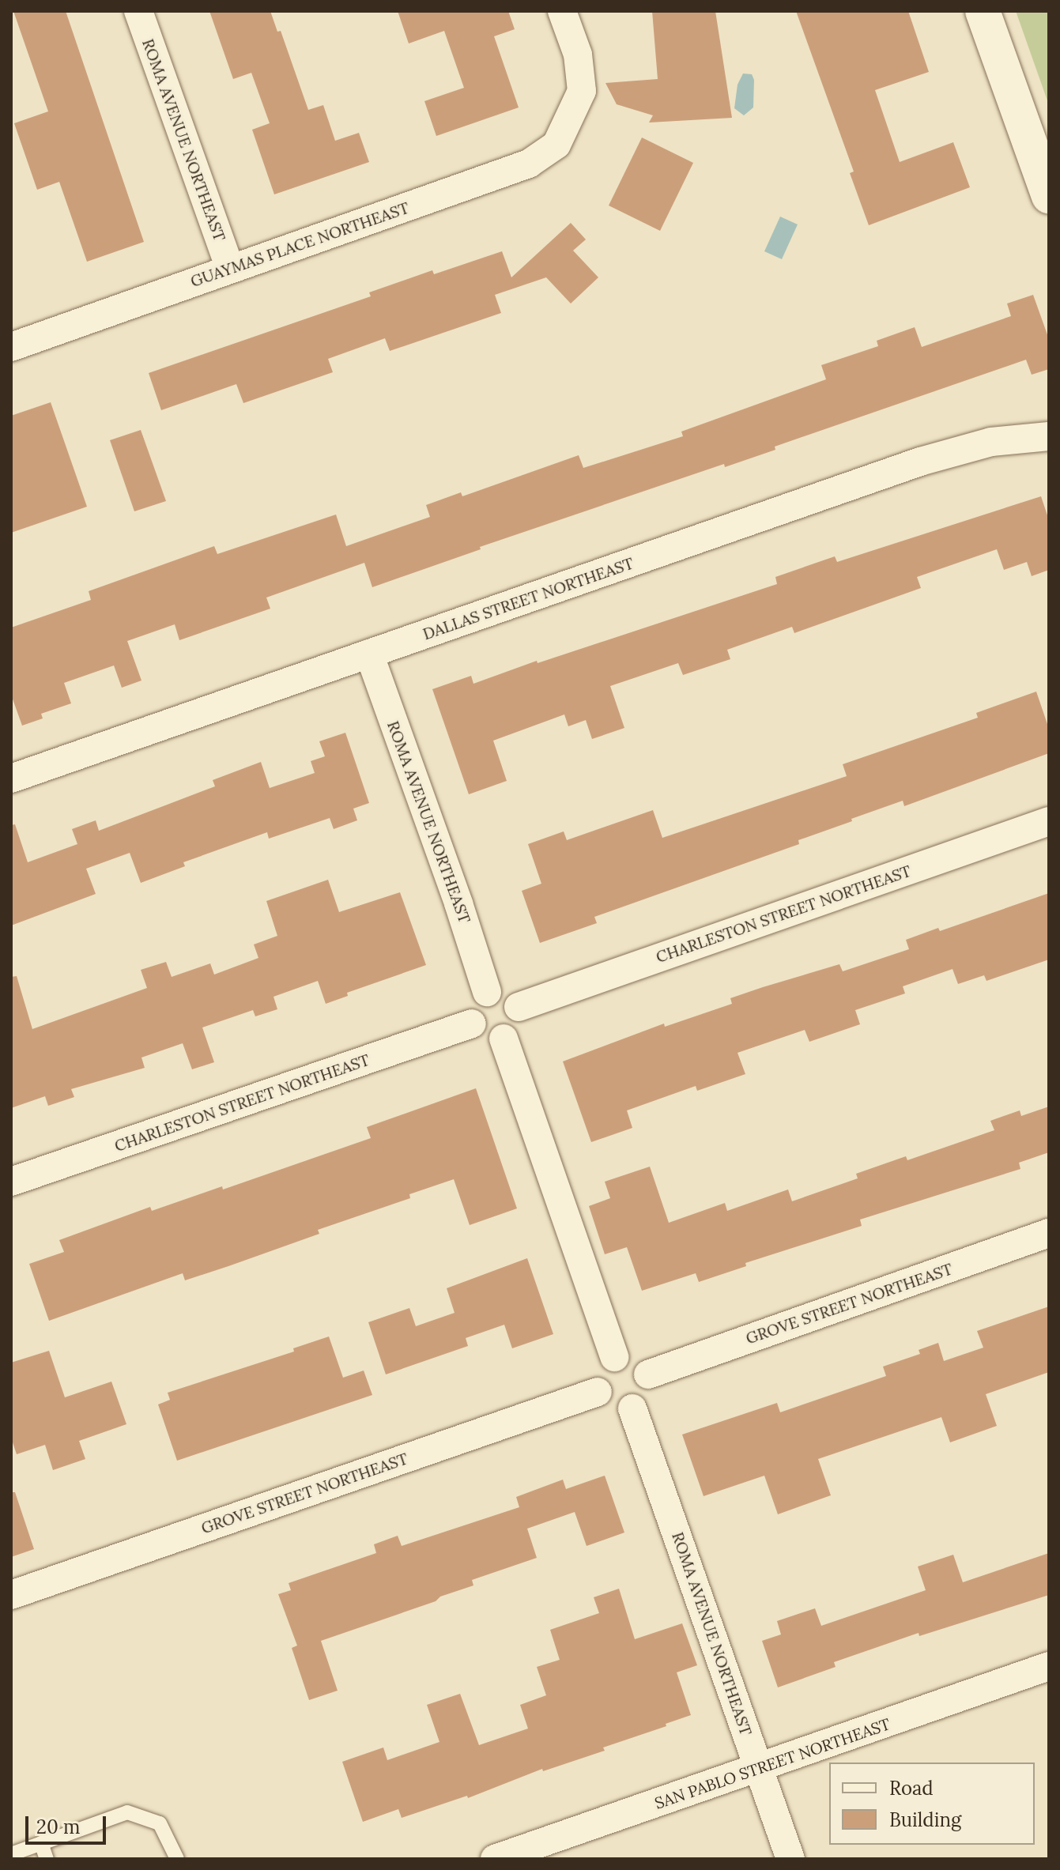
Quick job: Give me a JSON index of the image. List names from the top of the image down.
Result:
{
  "streets": {
    "street": [
      "ROMA AVENUE NORTHEAST",
      "GUAYMAS PLACE NORTHEAST",
      "DALLAS STREET NORTHEAST",
      "CHARLESTON STREET NORTHEAST",
      "GROVE STREET NORTHEAST",
      "SAN PABLO STREET NORTHEAST"
    ]
  },
  "crossings": [
    ["ROMA AVENUE NORTHEAST", "GUAYMAS PLACE NORTHEAST"],
    ["ROMA AVENUE NORTHEAST", "DALLAS STREET NORTHEAST"],
    ["ROMA AVENUE NORTHEAST", "CHARLESTON STREET NORTHEAST"],
    ["ROMA AVENUE NORTHEAST", "GROVE STREET NORTHEAST"],
    ["ROMA AVENUE NORTHEAST", "SAN PABLO STREET NORTHEAST"]
  ],
  "legend": ["Road", "Building"],
  "scale_bar": "20 m"
}
